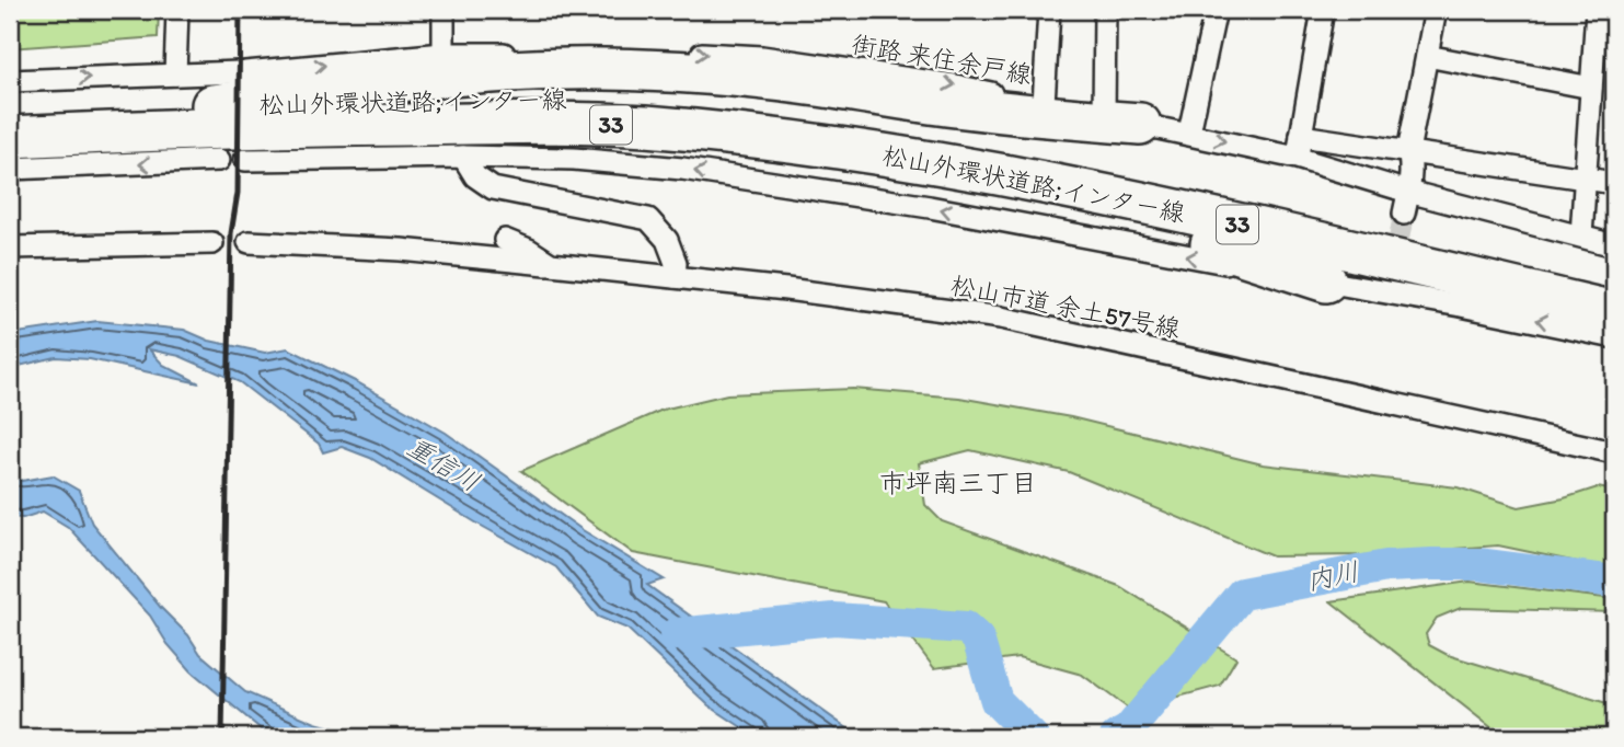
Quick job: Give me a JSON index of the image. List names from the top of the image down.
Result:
{
  "streets": {
    "highway": ["松山外環状道路;インター線", "33"],
    "street": ["街路 来住余戸線", "松山市道 余土57号線"]
  },
  "districts": ["市坪南三丁目"],
  "water": ["重信川", "内川"]
}
